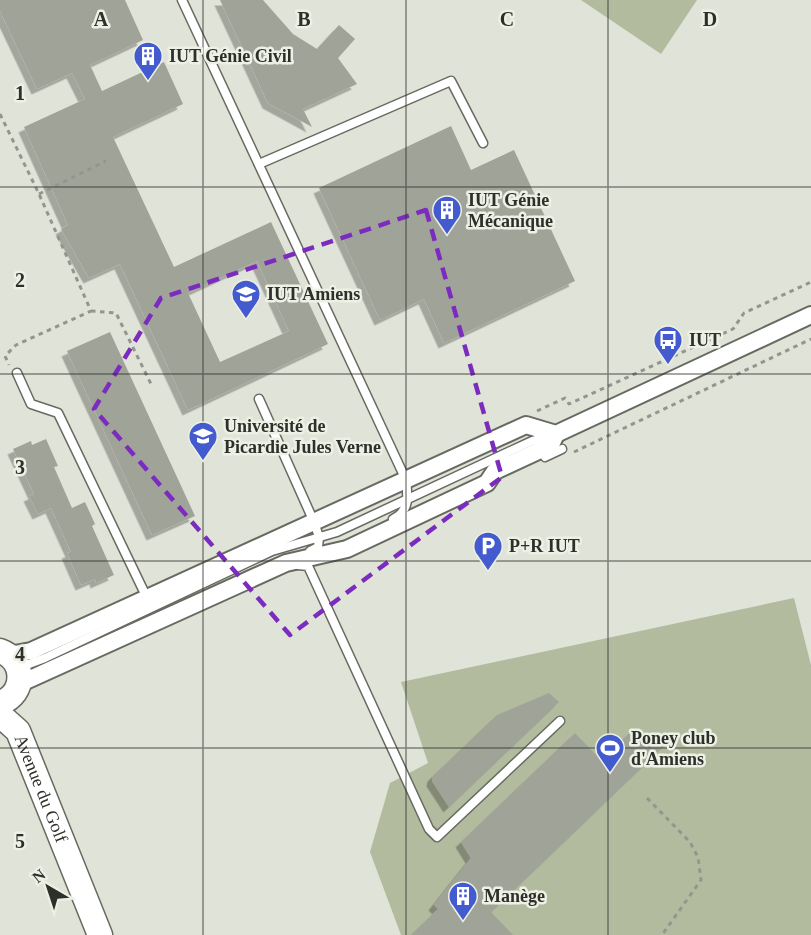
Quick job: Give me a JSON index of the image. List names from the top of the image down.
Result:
{
  "streets": {
    "main road": ["Avenue du Golf"]
  },
  "places": {
    "building": ["IUT Génie Civil", "IUT Génie Mécanique", "Manège"],
    "school or university": ["IUT Amiens", "Université de Picardie Jules Verne"],
    "bus stop": ["IUT"],
    "parking": ["P+R IUT"],
    "sports": ["Poney club d'Amiens"]
  },
  "north": "top left",
  "grid": {
    "columns": [
      "A",
      "B",
      "C",
      "D"
    ],
    "rows": [
      "1",
      "2",
      "3",
      "4",
      "5"
    ]
  }
}
